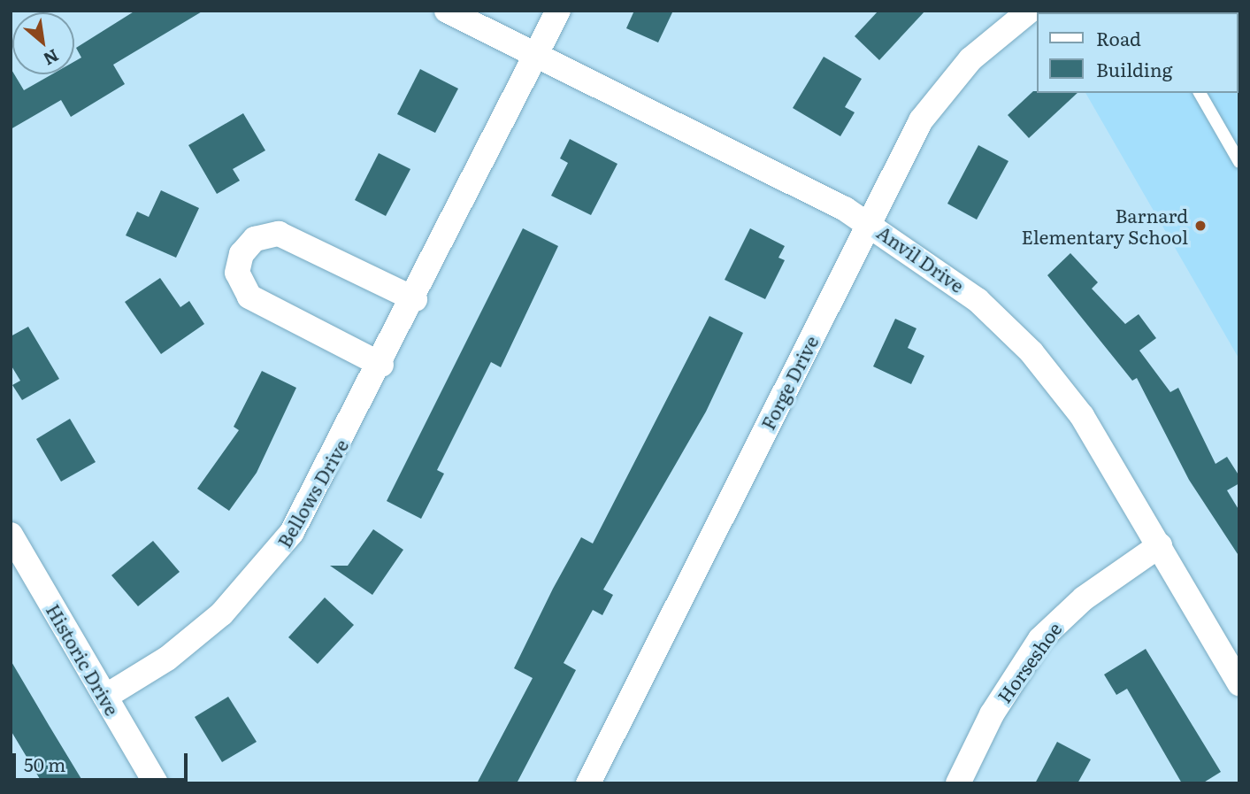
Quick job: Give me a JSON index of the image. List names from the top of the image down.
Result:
{
  "streets": {
    "street": [
      "Anvil Drive",
      "Forge Drive",
      "Bellows Drive",
      "Historic Drive",
      "Horseshoe"
    ]
  },
  "crossings": [
    ["Anvil Drive", "Forge Drive"],
    ["Anvil Drive", "Bellows Drive"],
    ["Anvil Drive", "Horseshoe"],
    ["Bellows Drive", "Historic Drive"]
  ],
  "places": ["Barnard Elementary School"],
  "legend": ["Road", "Building"],
  "scale_bar": "50 m",
  "north": "bottom right"
}
